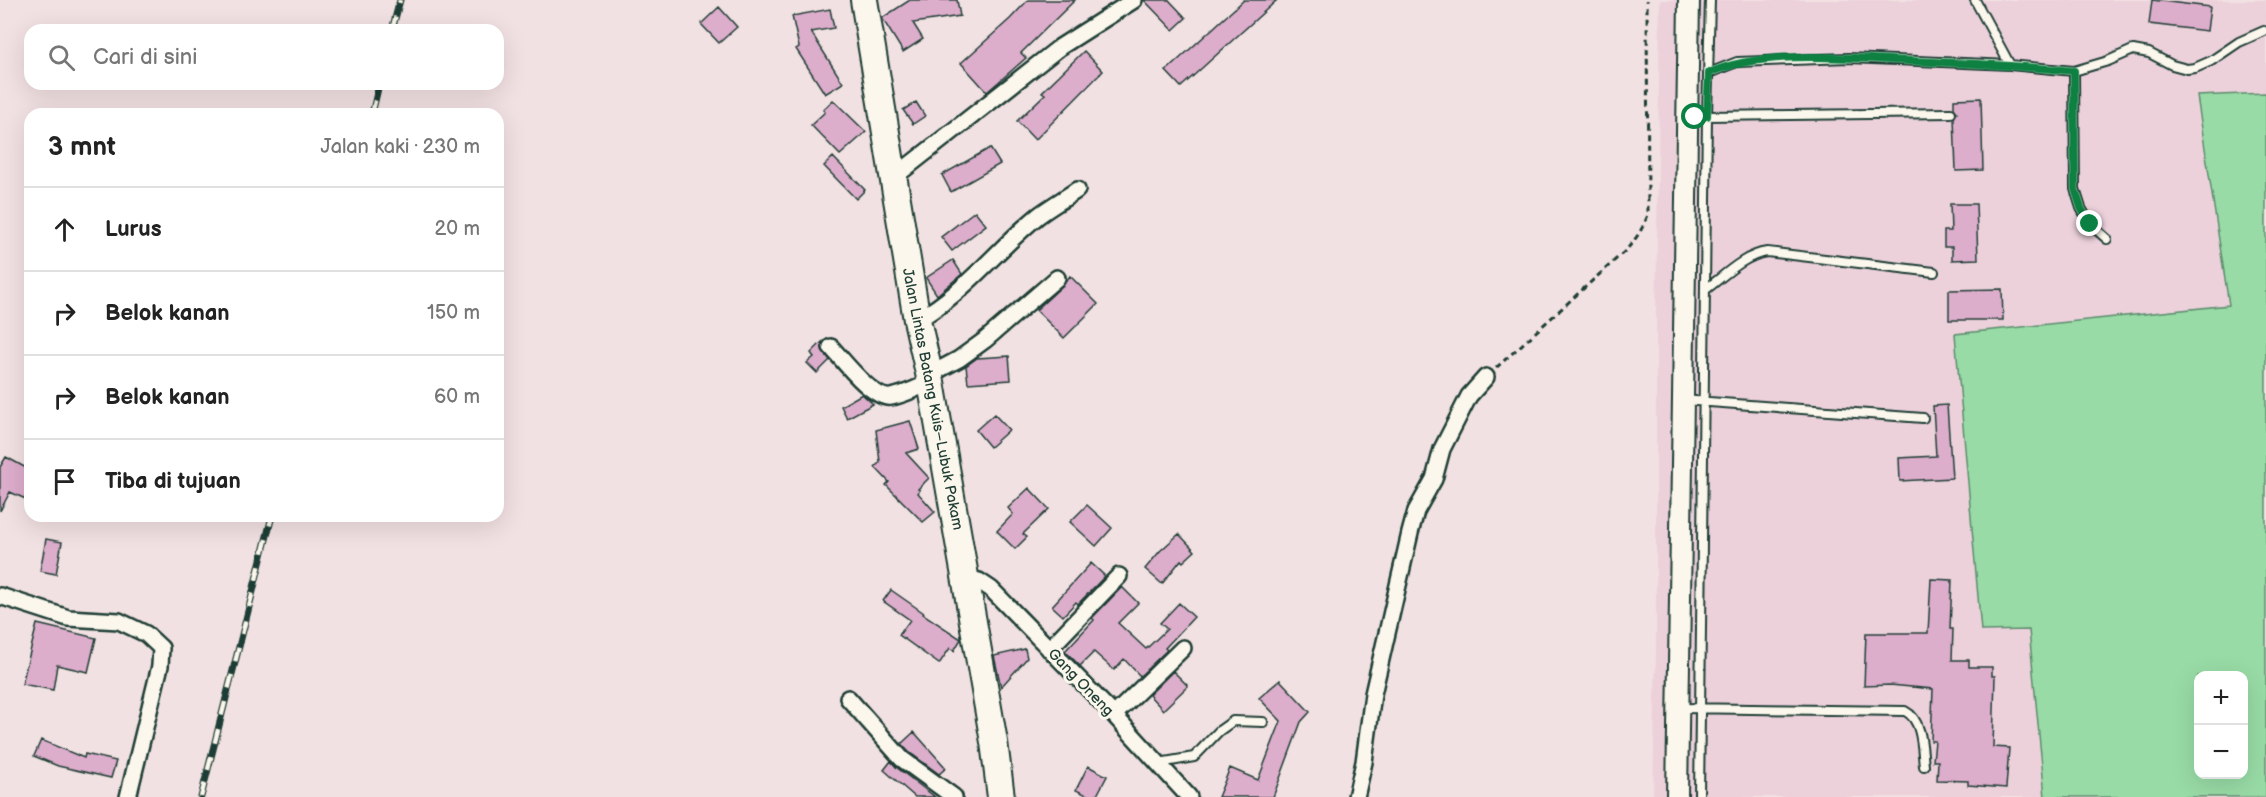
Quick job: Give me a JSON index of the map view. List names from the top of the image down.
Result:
{
  "streets": {
    "highway": ["Jalan Lintas Batang Kuis–Lubuk Pakam"],
    "street": ["Gang Oneng"]
  },
  "crossings": [
    ["Jalan Lintas Batang Kuis–Lubuk Pakam", "Gang Oneng"]
  ],
  "page": {
    "search": "Cari di sini",
    "heading": ["3 mnt", "Jalan kaki · 230 m"],
    "list": [
      ["Lurus", "20 m"],
      ["Belok kanan", "150 m"],
      ["Belok kanan", "60 m"],
      "Tiba di tujuan"
    ],
    "map_buttons": ["+", "−"]
  }
}
